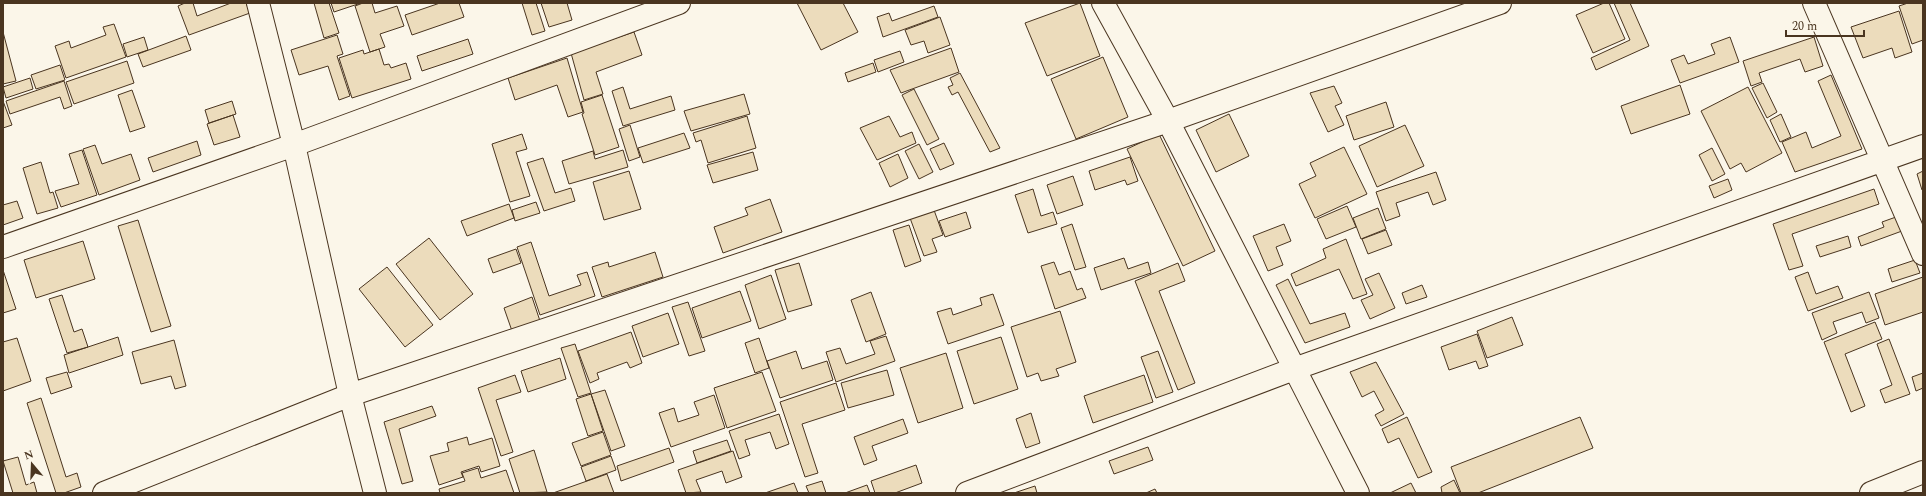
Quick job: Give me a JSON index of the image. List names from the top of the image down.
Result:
{
  "scale_bar": "20 m",
  "north": "top"
}
